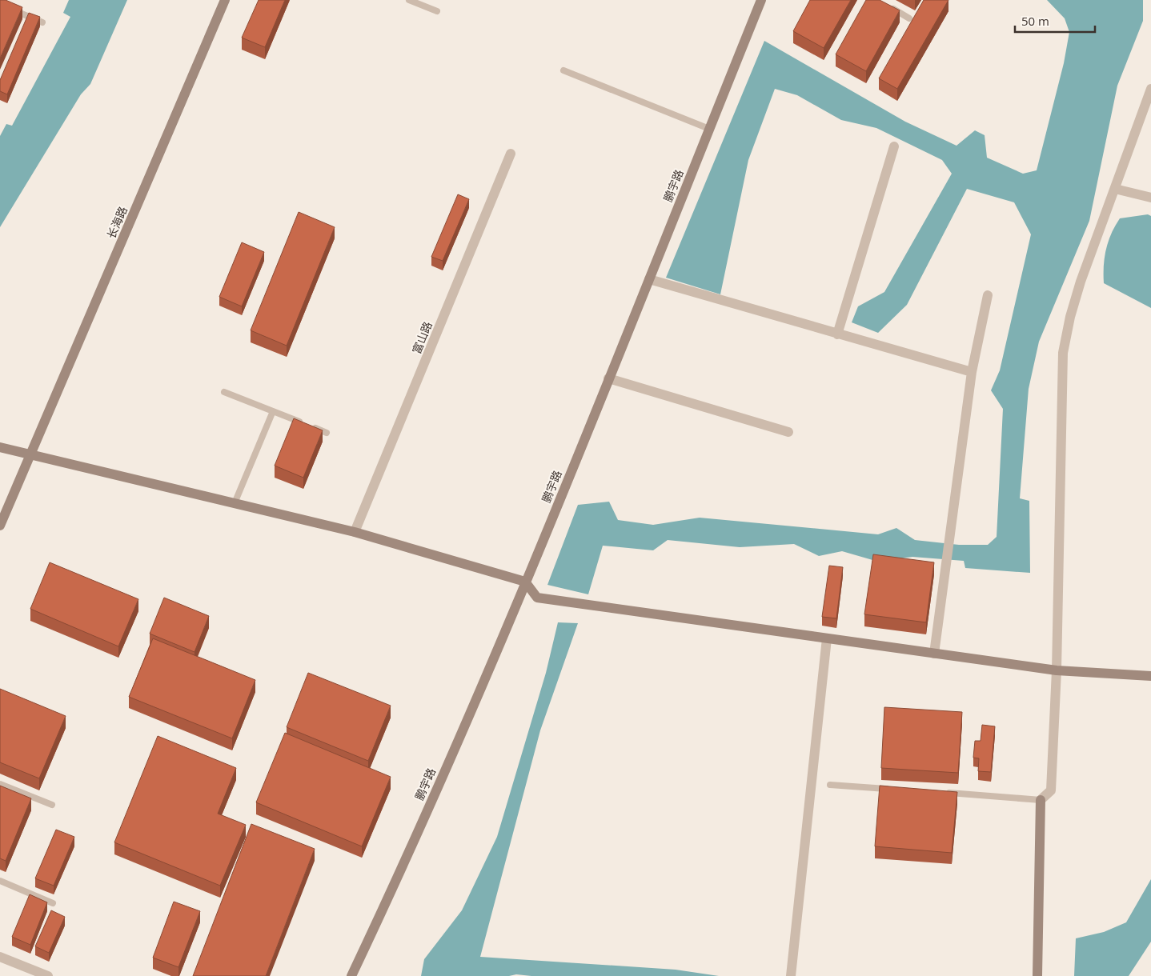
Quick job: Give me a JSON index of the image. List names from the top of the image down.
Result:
{
  "streets": {
    "street": ["鹏宇路", "长海路", "富山路"]
  },
  "scale_bar": "50 m"
}
